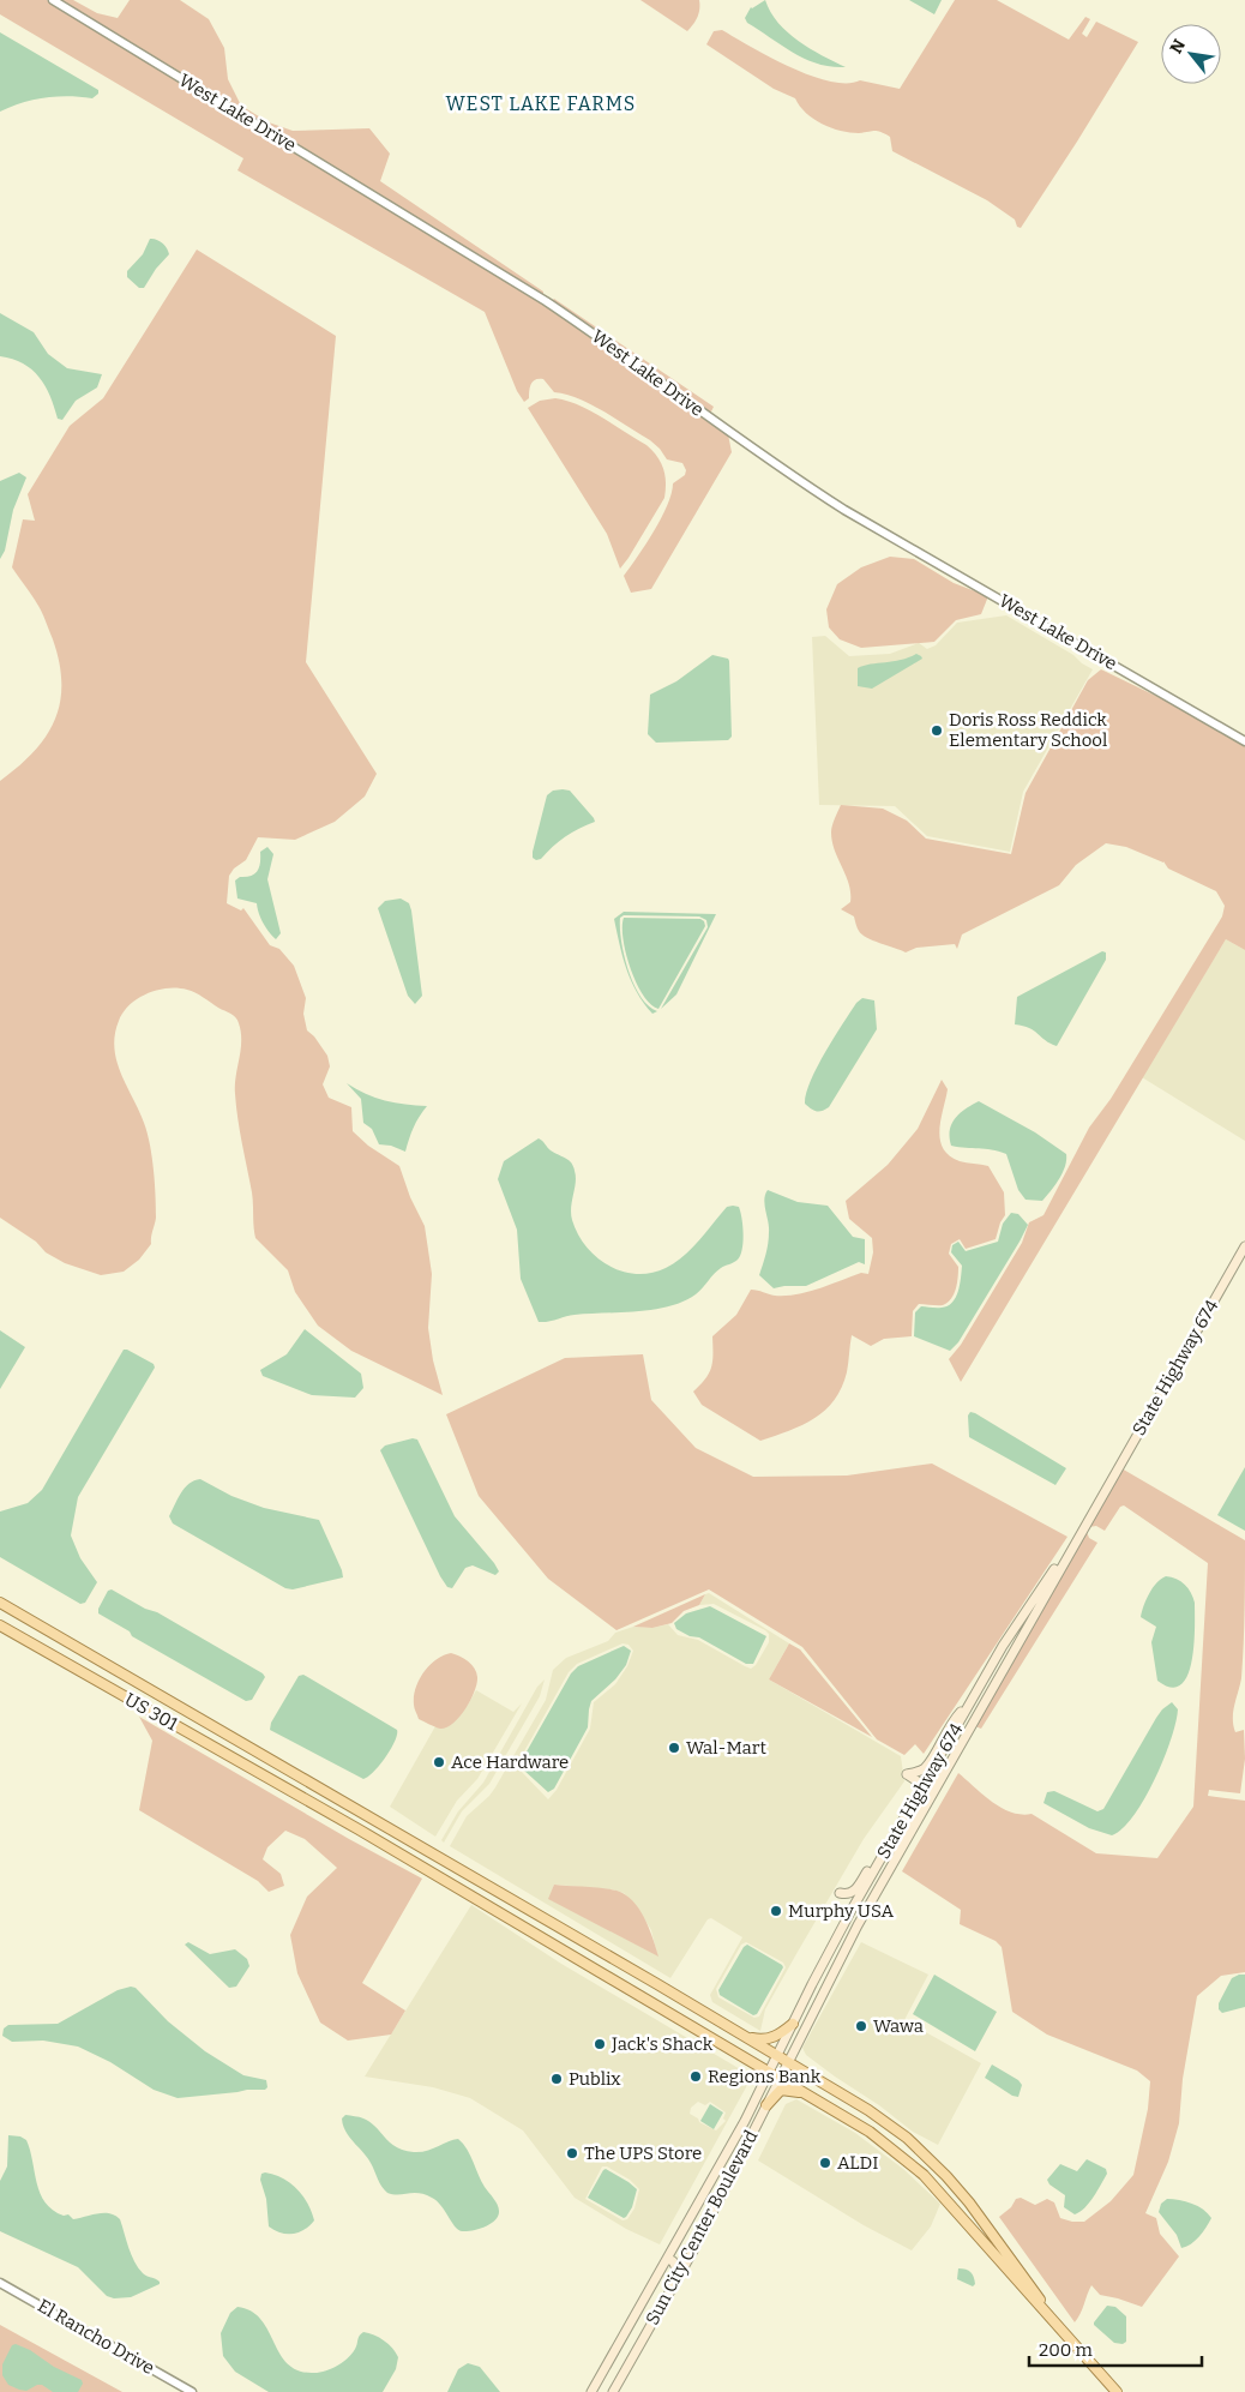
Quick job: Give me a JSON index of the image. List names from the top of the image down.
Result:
{
  "streets": {
    "main road": ["State Highway 674", "US 301", "Sun City Center Boulevard"],
    "street": ["West Lake Drive", "El Rancho Drive"]
  },
  "crossings": [
    ["State Highway 674", "US 301"],
    ["State Highway 674", "Sun City Center Boulevard"],
    ["US 301", "Sun City Center Boulevard"]
  ],
  "districts": ["WEST LAKE FARMS"],
  "places": [
    "Doris Ross Reddick Elementary School",
    "Wal-Mart",
    "Ace Hardware",
    "Murphy USA",
    "Wawa",
    "Jack's Shack",
    "Regions Bank",
    "Publix",
    "The UPS Store",
    "ALDI"
  ],
  "scale_bar": "200 m",
  "north": "top left"
}
